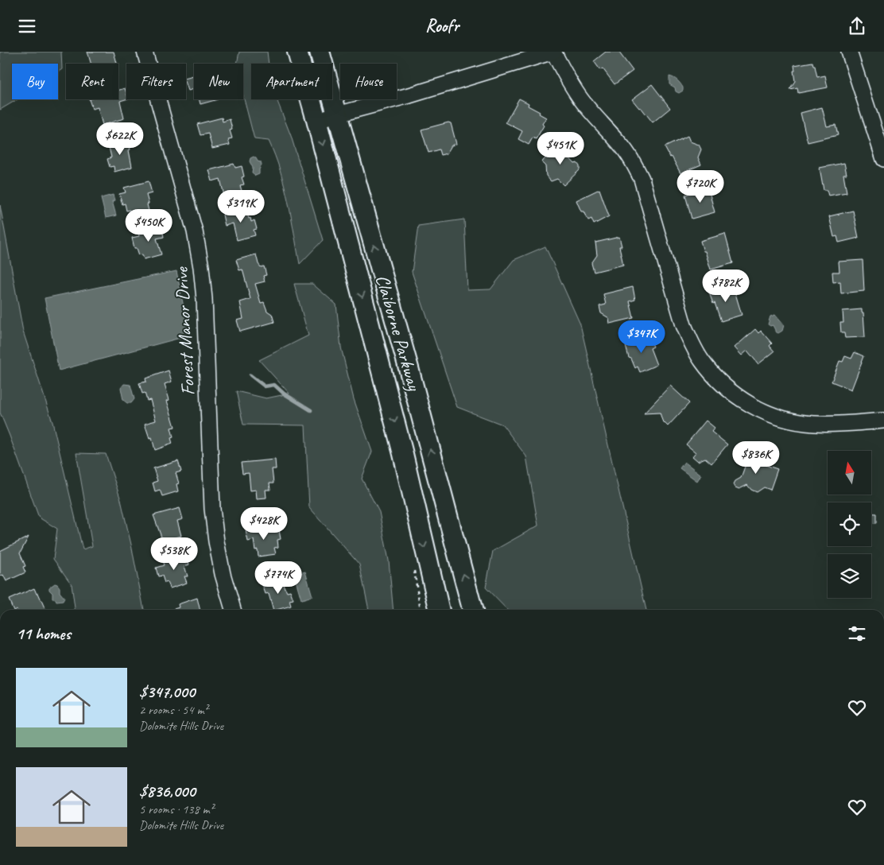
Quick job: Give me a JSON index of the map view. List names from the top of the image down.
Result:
{
  "streets": {
    "main road": ["Claiborne Parkway"],
    "street": ["Forest Manor Drive"]
  },
  "north": "top",
  "page": {
    "header": "Roofr",
    "chip": [
      "Buy",
      "Rent",
      "Filters",
      "New",
      "Apartment",
      "House"
    ],
    "price": [
      "$622K",
      "$451K",
      "$720K",
      "$319K",
      "$450K",
      "$782K",
      "$347K",
      "$836K",
      "$428K",
      "$538K",
      "$774K"
    ],
    "heading": "11 homes",
    "list": [
      {
        "name": "$347,000",
        "note": "2 rooms · 54 m² · Dolomite Hills Drive"
      },
      {
        "name": "$836,000",
        "note": "5 rooms · 138 m² · Dolomite Hills Drive"
      }
    ]
  }
}
